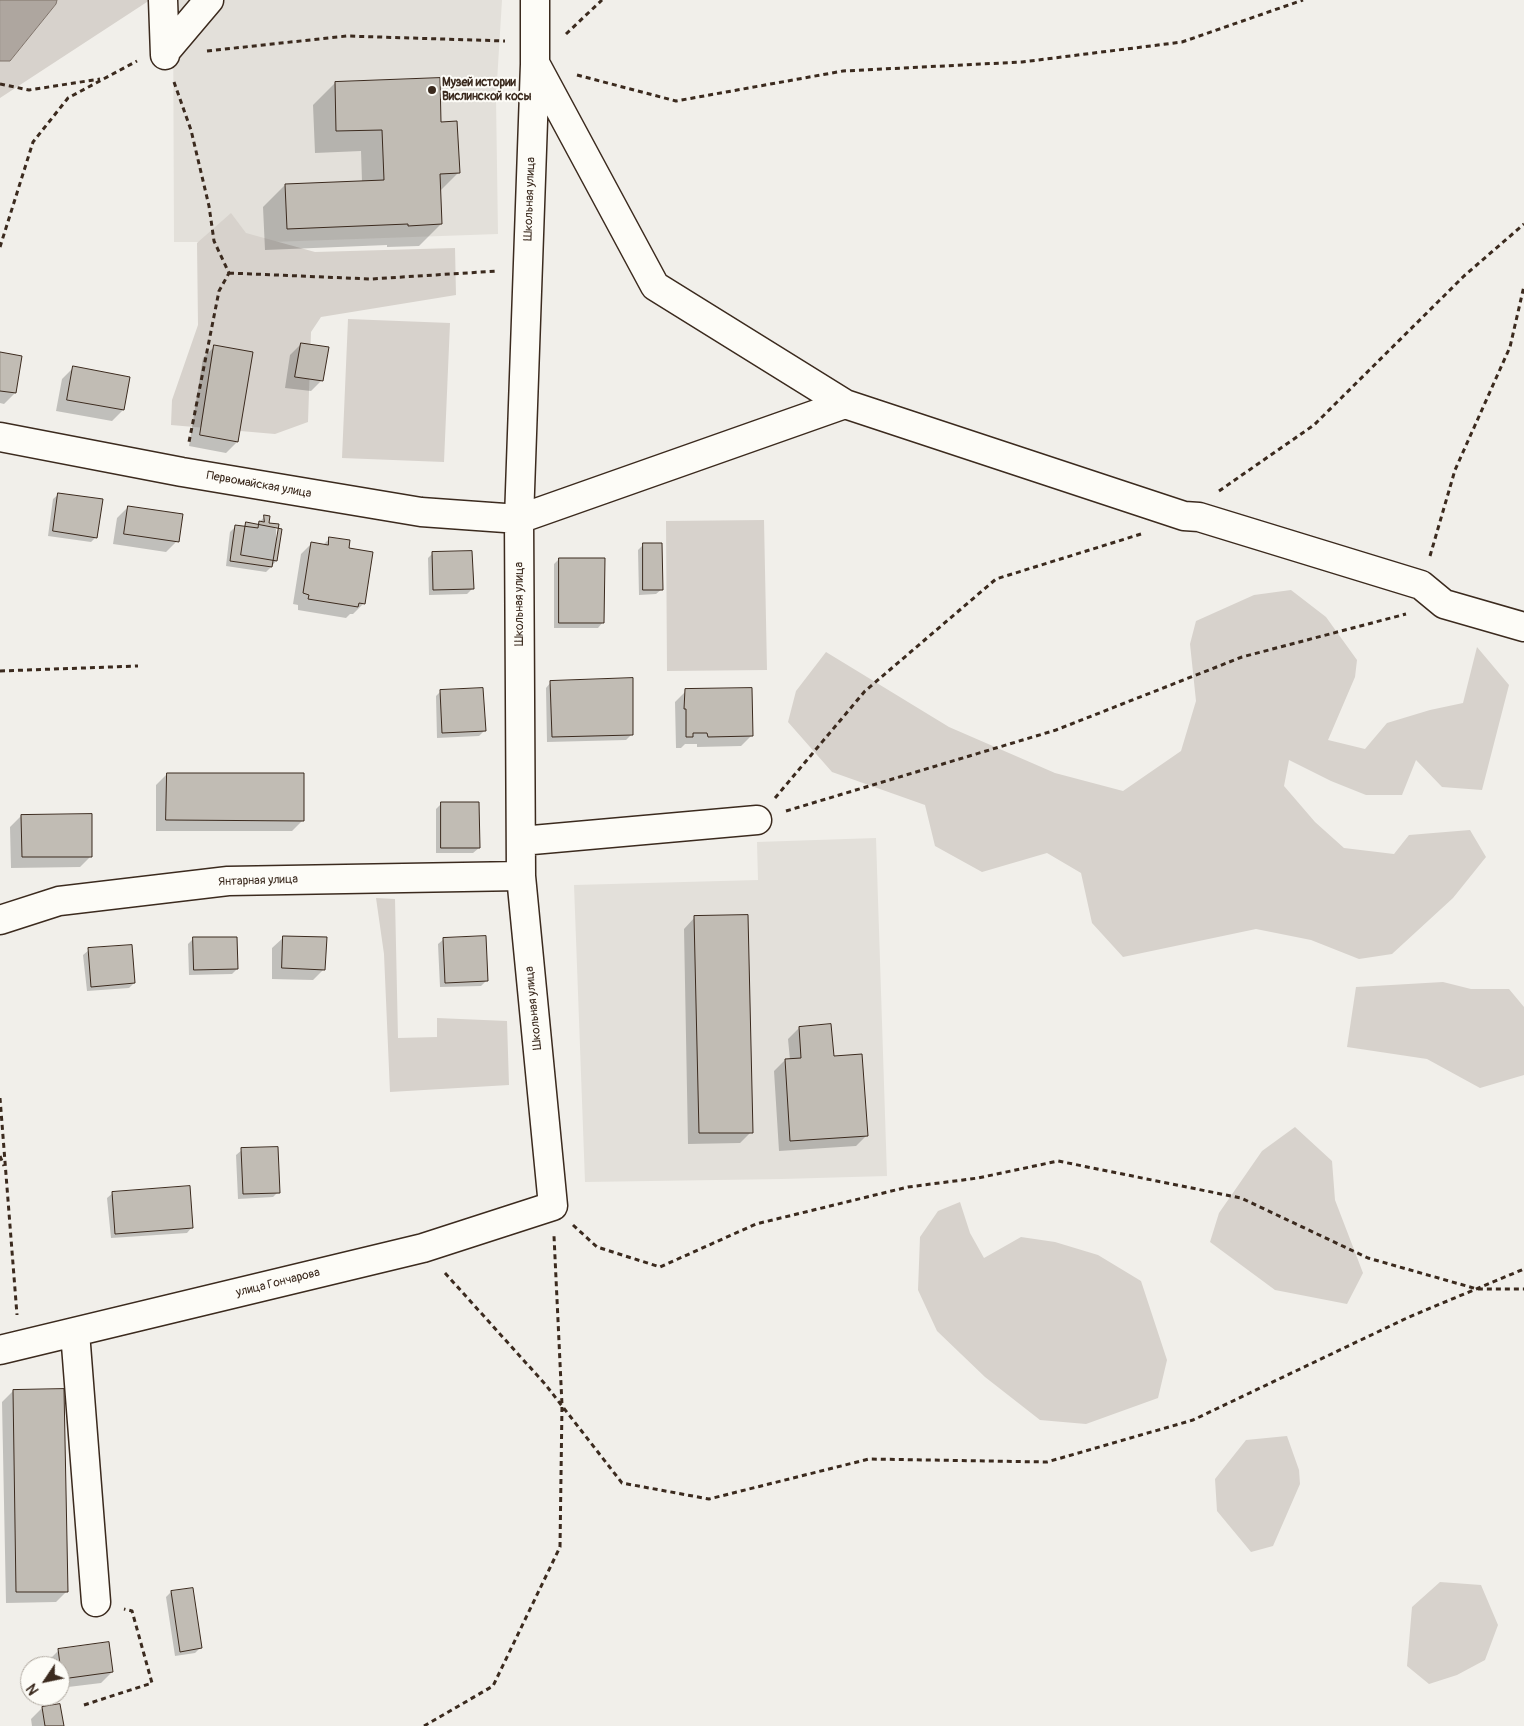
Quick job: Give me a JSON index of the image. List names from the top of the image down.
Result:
{
  "streets": {
    "street": [
      "Школьная улица",
      "Первомайская улица",
      "Янтарная улица",
      "улица Гончарова"
    ]
  },
  "crossings": [
    ["Школьная улица", "Первомайская улица"],
    ["Школьная улица", "Янтарная улица"],
    ["Школьная улица", "улица Гончарова"]
  ],
  "places": ["Музей истории Вислинской косы"],
  "north": "bottom left"
}
